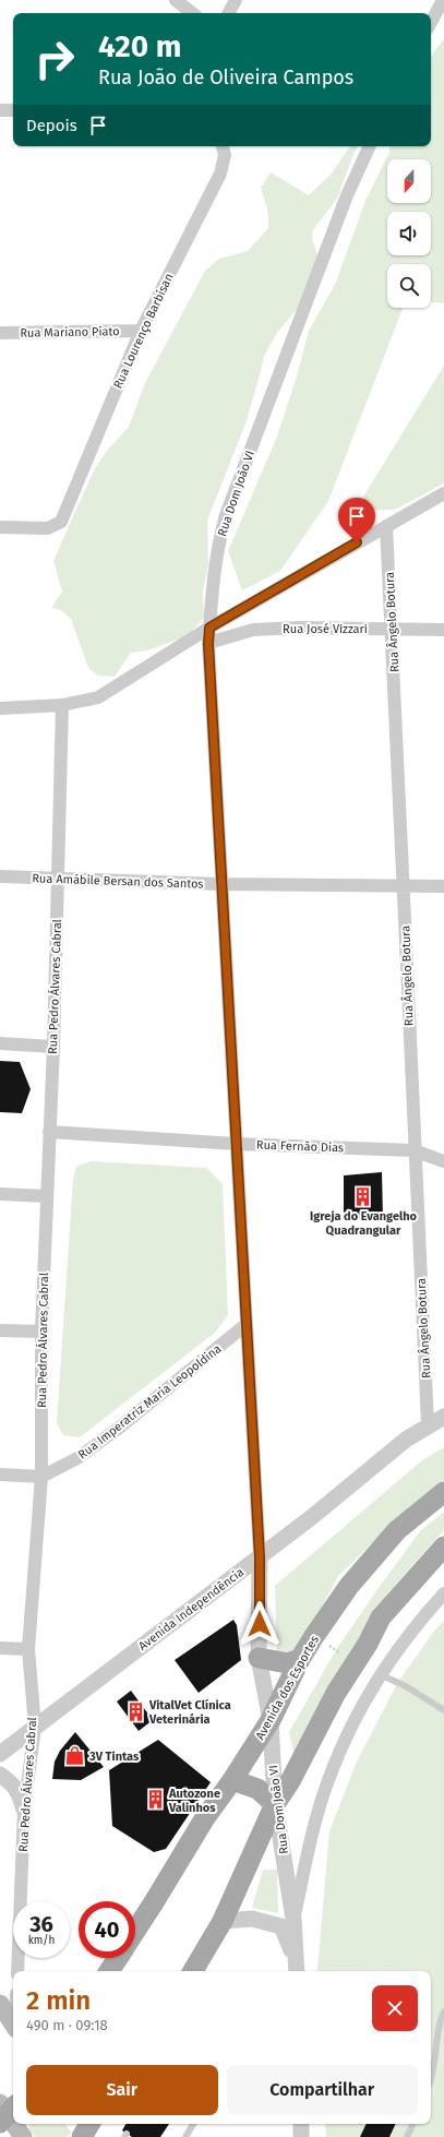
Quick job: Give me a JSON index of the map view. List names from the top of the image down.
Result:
{
  "streets": {
    "main road": ["Avenida dos Esportes"],
    "street": [
      "Rua Lourenço Barbisan",
      "Rua Mariano Piato",
      "Rua Dom João VI",
      "Rua Ângelo Botura",
      "Rua José Vizzari",
      "Rua Amábile Bersan dos Santos",
      "Rua Pedro Álvares Cabral",
      "Rua Fernão Dias",
      "Rua Imperatriz Maria Leopoldina",
      "Avenida Independência"
    ]
  },
  "crossings": [
    ["Rua Lourenço Barbisan", "Rua Mariano Piato"],
    ["Rua Dom João VI", "Rua José Vizzari"],
    ["Rua Dom João VI", "Rua Amábile Bersan dos Santos"],
    ["Rua Dom João VI", "Rua Fernão Dias"],
    ["Rua Dom João VI", "Rua Imperatriz Maria Leopoldina"],
    ["Rua Dom João VI", "Avenida Independência"],
    ["Rua Dom João VI", "Avenida dos Esportes"],
    ["Rua Ângelo Botura", "Rua José Vizzari"],
    ["Rua Ângelo Botura", "Rua Amábile Bersan dos Santos"],
    ["Rua Ângelo Botura", "Rua Fernão Dias"],
    ["Rua Ângelo Botura", "Avenida Independência"],
    ["Rua Amábile Bersan dos Santos", "Rua Pedro Álvares Cabral"],
    ["Rua Pedro Álvares Cabral", "Rua Fernão Dias"],
    ["Rua Pedro Álvares Cabral", "Rua Imperatriz Maria Leopoldina"],
    ["Rua Pedro Álvares Cabral", "Avenida Independência"]
  ],
  "places": {
    "building": ["Igreja do Evangelho Quadrangular", "VitalVet Clínica Veterinária", "Autozone Valinhos"],
    "shop": ["3V Tintas"]
  },
  "north": "bottom",
  "page": {
    "turn": ["420 m", "Rua João de Oliveira Campos"],
    "then": "Depois",
    "speed": "36 km/h",
    "limit": "40",
    "heading": ["2 min", "490 m · 09:18"],
    "buttons": ["Sair", "Compartilhar"]
  }
}
